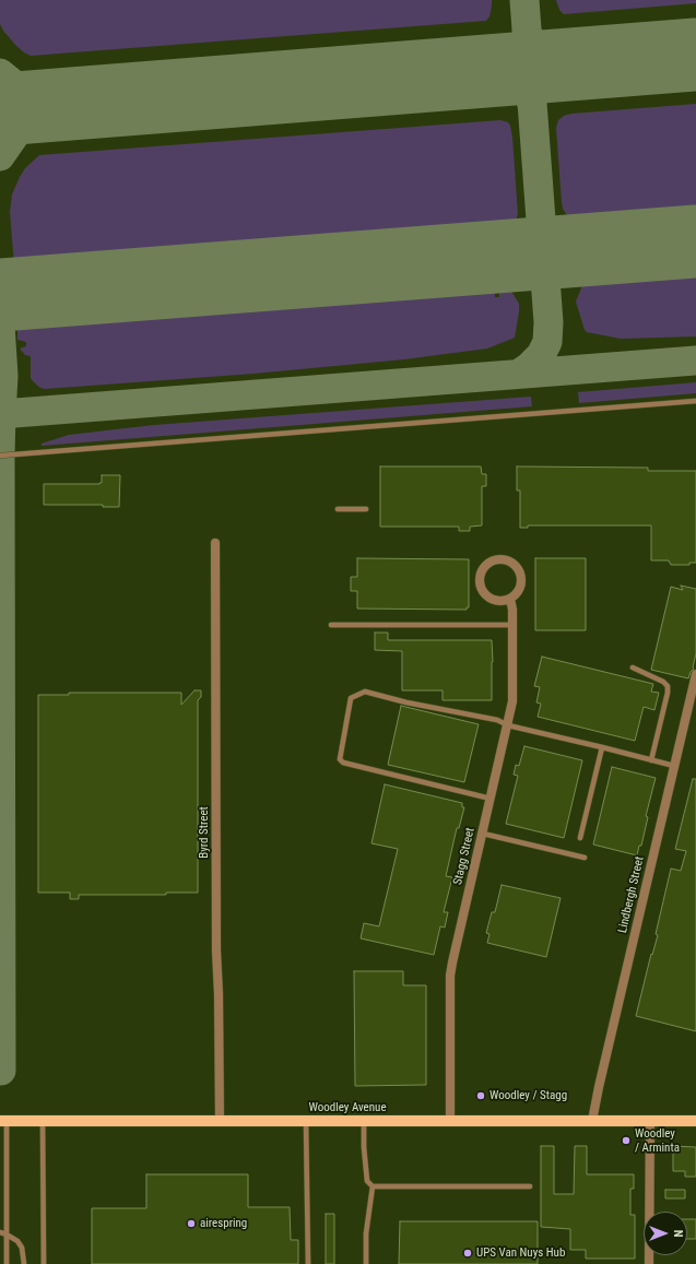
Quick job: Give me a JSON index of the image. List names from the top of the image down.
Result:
{
  "streets": {
    "main road": ["Woodley Avenue"],
    "street": ["Byrd Street", "Stagg Street", "Lindbergh Street"]
  },
  "crossings": [
    ["Byrd Street", "Woodley Avenue"],
    ["Stagg Street", "Woodley Avenue"],
    ["Lindbergh Street", "Woodley Avenue"]
  ],
  "places": [
    "Woodley / Stagg",
    "Woodley / Arminta",
    "airespring",
    "UPS Van Nuys Hub"
  ],
  "north": "right"
}
